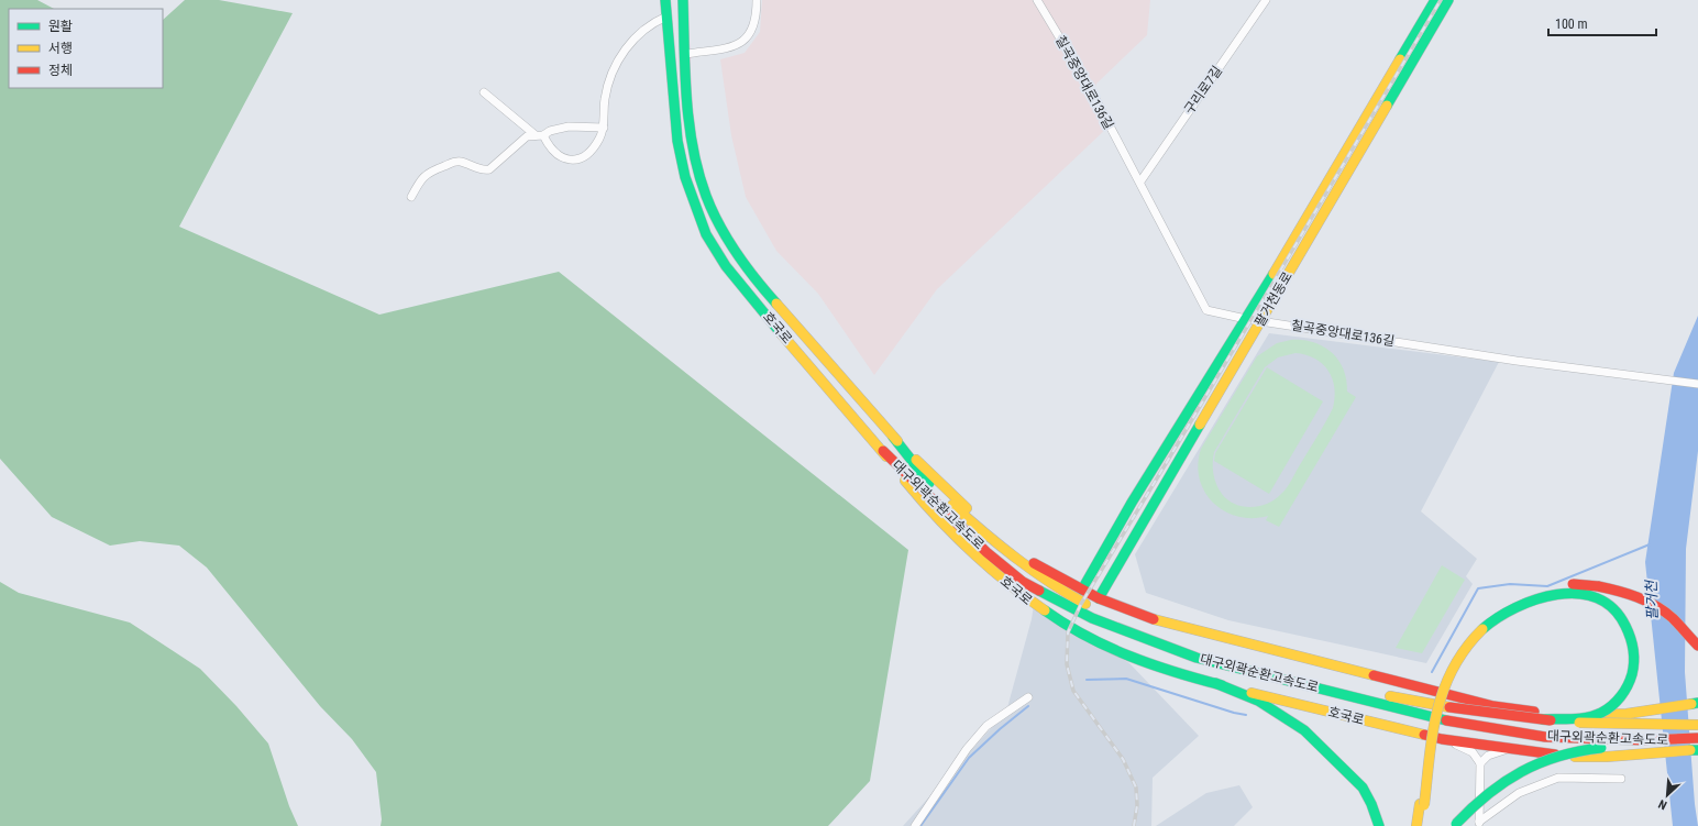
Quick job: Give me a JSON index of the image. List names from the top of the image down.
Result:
{
  "streets": {
    "main road": ["팔거천동로", "호국로", "대구외곽순환고속도로"],
    "street": ["칠곡중앙대로136길", "구리로7길"]
  },
  "crossings": [
    ["칠곡중앙대로136길", "구리로7길"],
    ["칠곡중앙대로136길", "팔거천동로"],
    ["팔거천동로", "호국로"],
    ["호국로", "대구외곽순환고속도로"]
  ],
  "water": ["팔거천"],
  "legend": ["원활", "서행", "정체"],
  "scale_bar": "100 m",
  "north": "bottom left"
}
